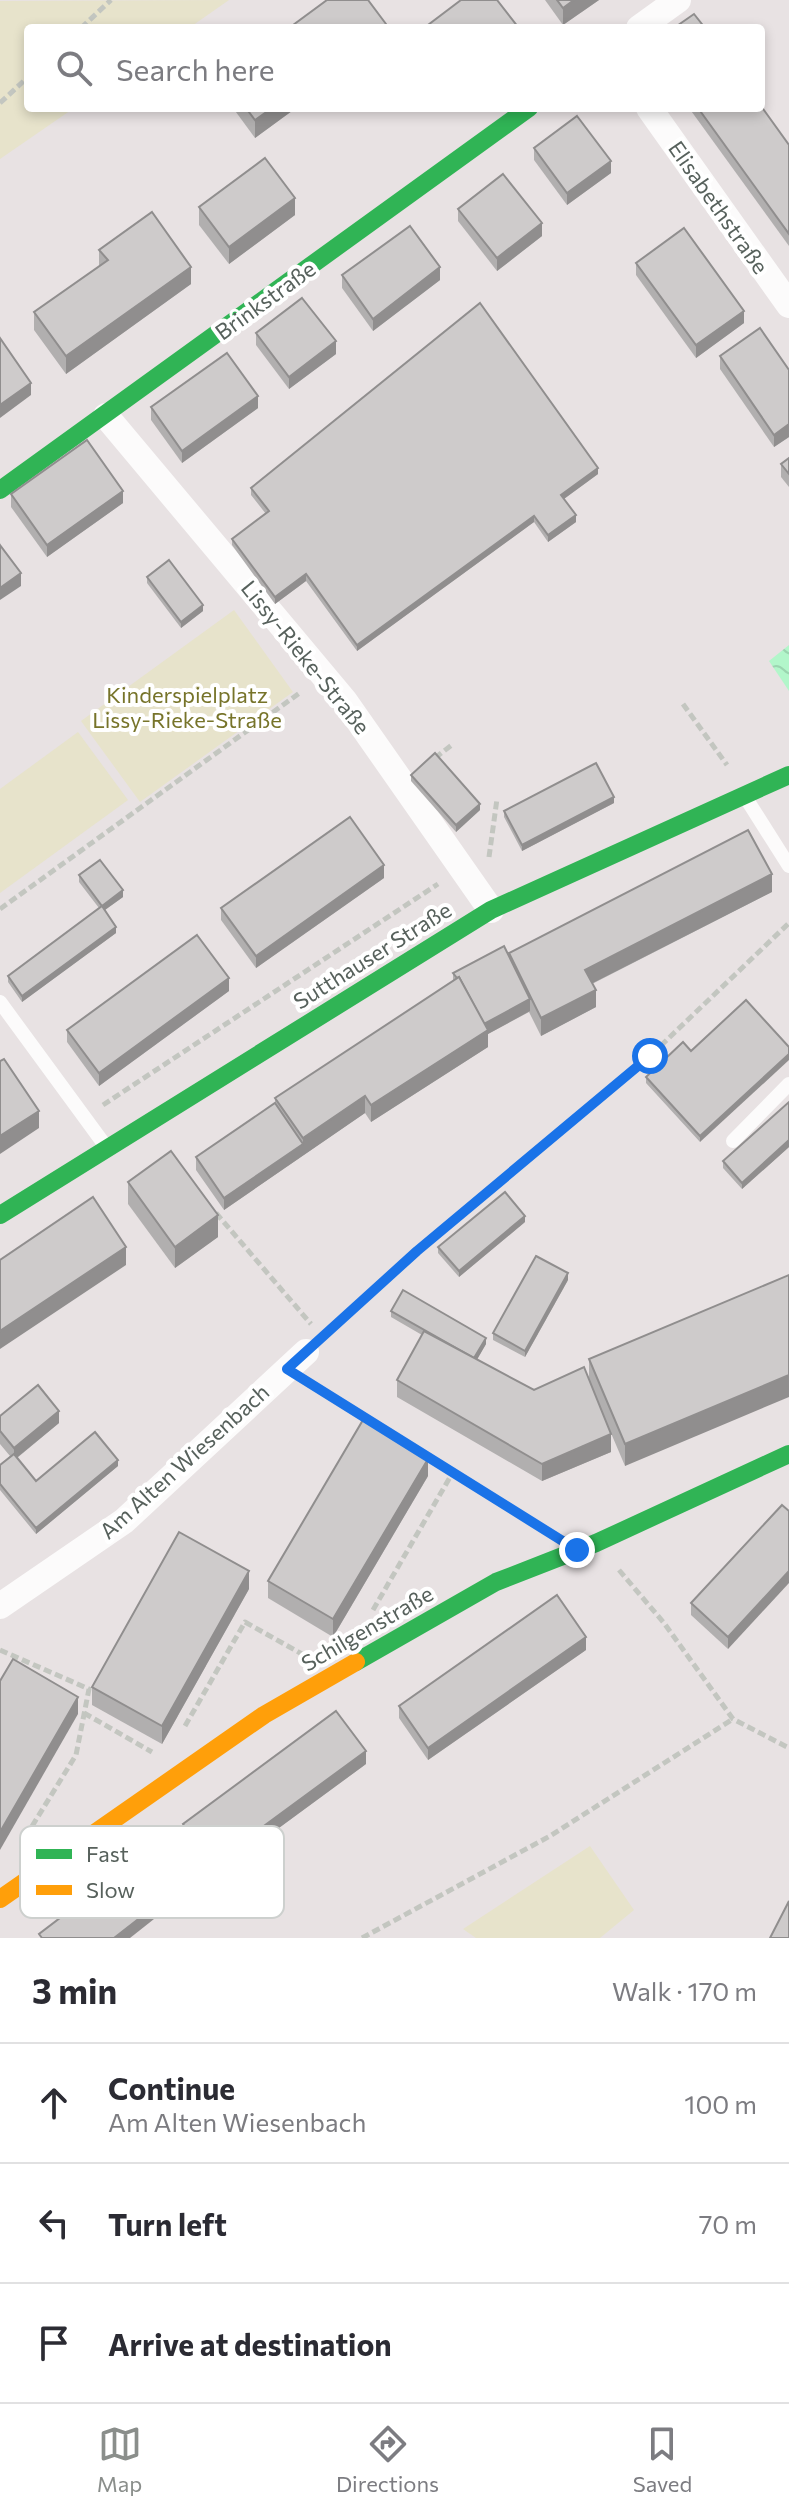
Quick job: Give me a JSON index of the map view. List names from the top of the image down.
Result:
{
  "streets": {
    "street": [
      "Elisabethstraße",
      "Brinkstraße",
      "Lissy-Rieke-Straße",
      "Sutthauser Straße",
      "Am Alten Wiesenbach",
      "Schilgenstraße"
    ]
  },
  "crossings": [
    ["Brinkstraße", "Lissy-Rieke-Straße"],
    ["Lissy-Rieke-Straße", "Sutthauser Straße"]
  ],
  "parks": ["Kinderspielplatz Lissy-Rieke-Straße"],
  "legend": ["Fast", "Slow"],
  "page": {
    "search": "Search here",
    "heading": ["3 min", "Walk · 170 m"],
    "list": [
      ["Continue", "Am Alten Wiesenbach", "100 m"],
      ["Turn left", "70 m"],
      "Arrive at destination"
    ],
    "nav": ["Map", "Directions", "Saved"]
  }
}
